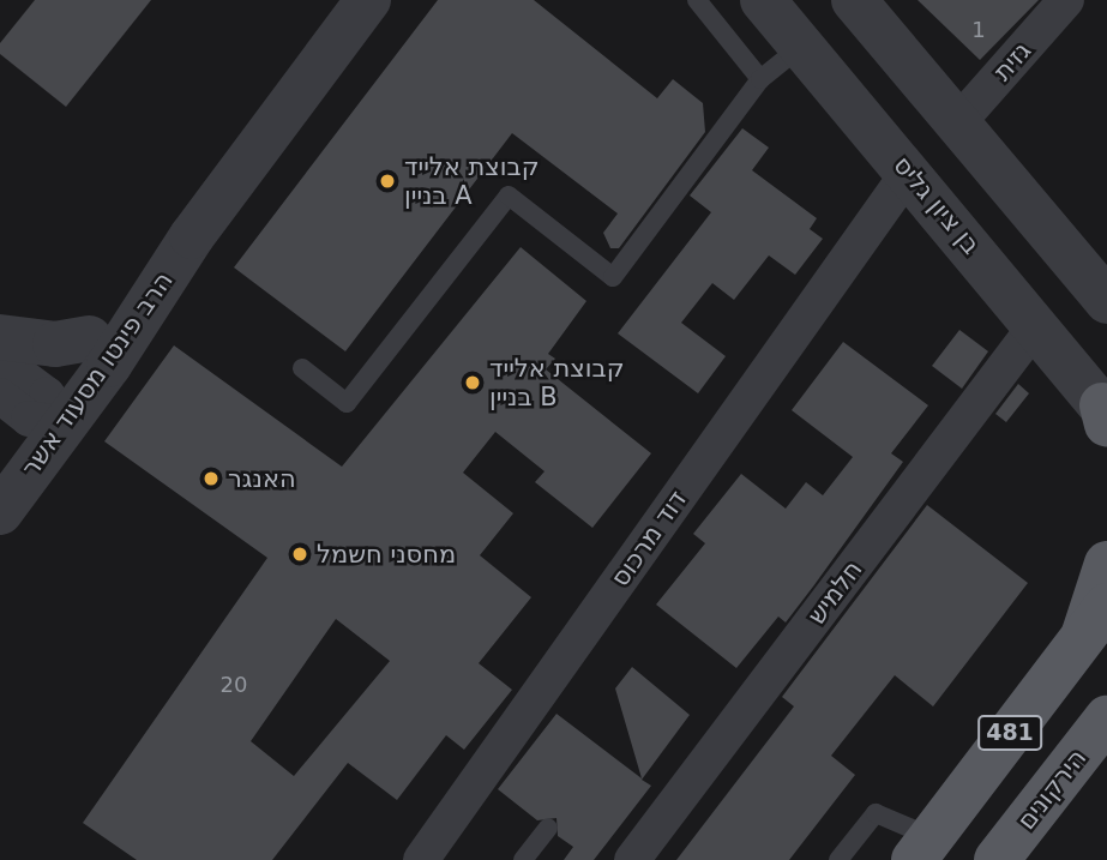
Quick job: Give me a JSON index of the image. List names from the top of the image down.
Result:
{
  "streets": {
    "main road": ["481", "הירקונים"],
    "street": [
      "גזית",
      "בן ציון גליס",
      "הרב פינטו מסעוד אשר",
      "דוד מרכוס",
      "חלמיש"
    ]
  },
  "crossings": [
    ["בן ציון גליס", "דוד מרכוס"],
    ["בן ציון גליס", "חלמיש"]
  ],
  "places": [
    "קבוצת אלייד בניין A",
    "קבוצת אלייד בניין B",
    "האנגר",
    "מחסני חשמל"
  ],
  "house_numbers": ["1", "20"]
}
